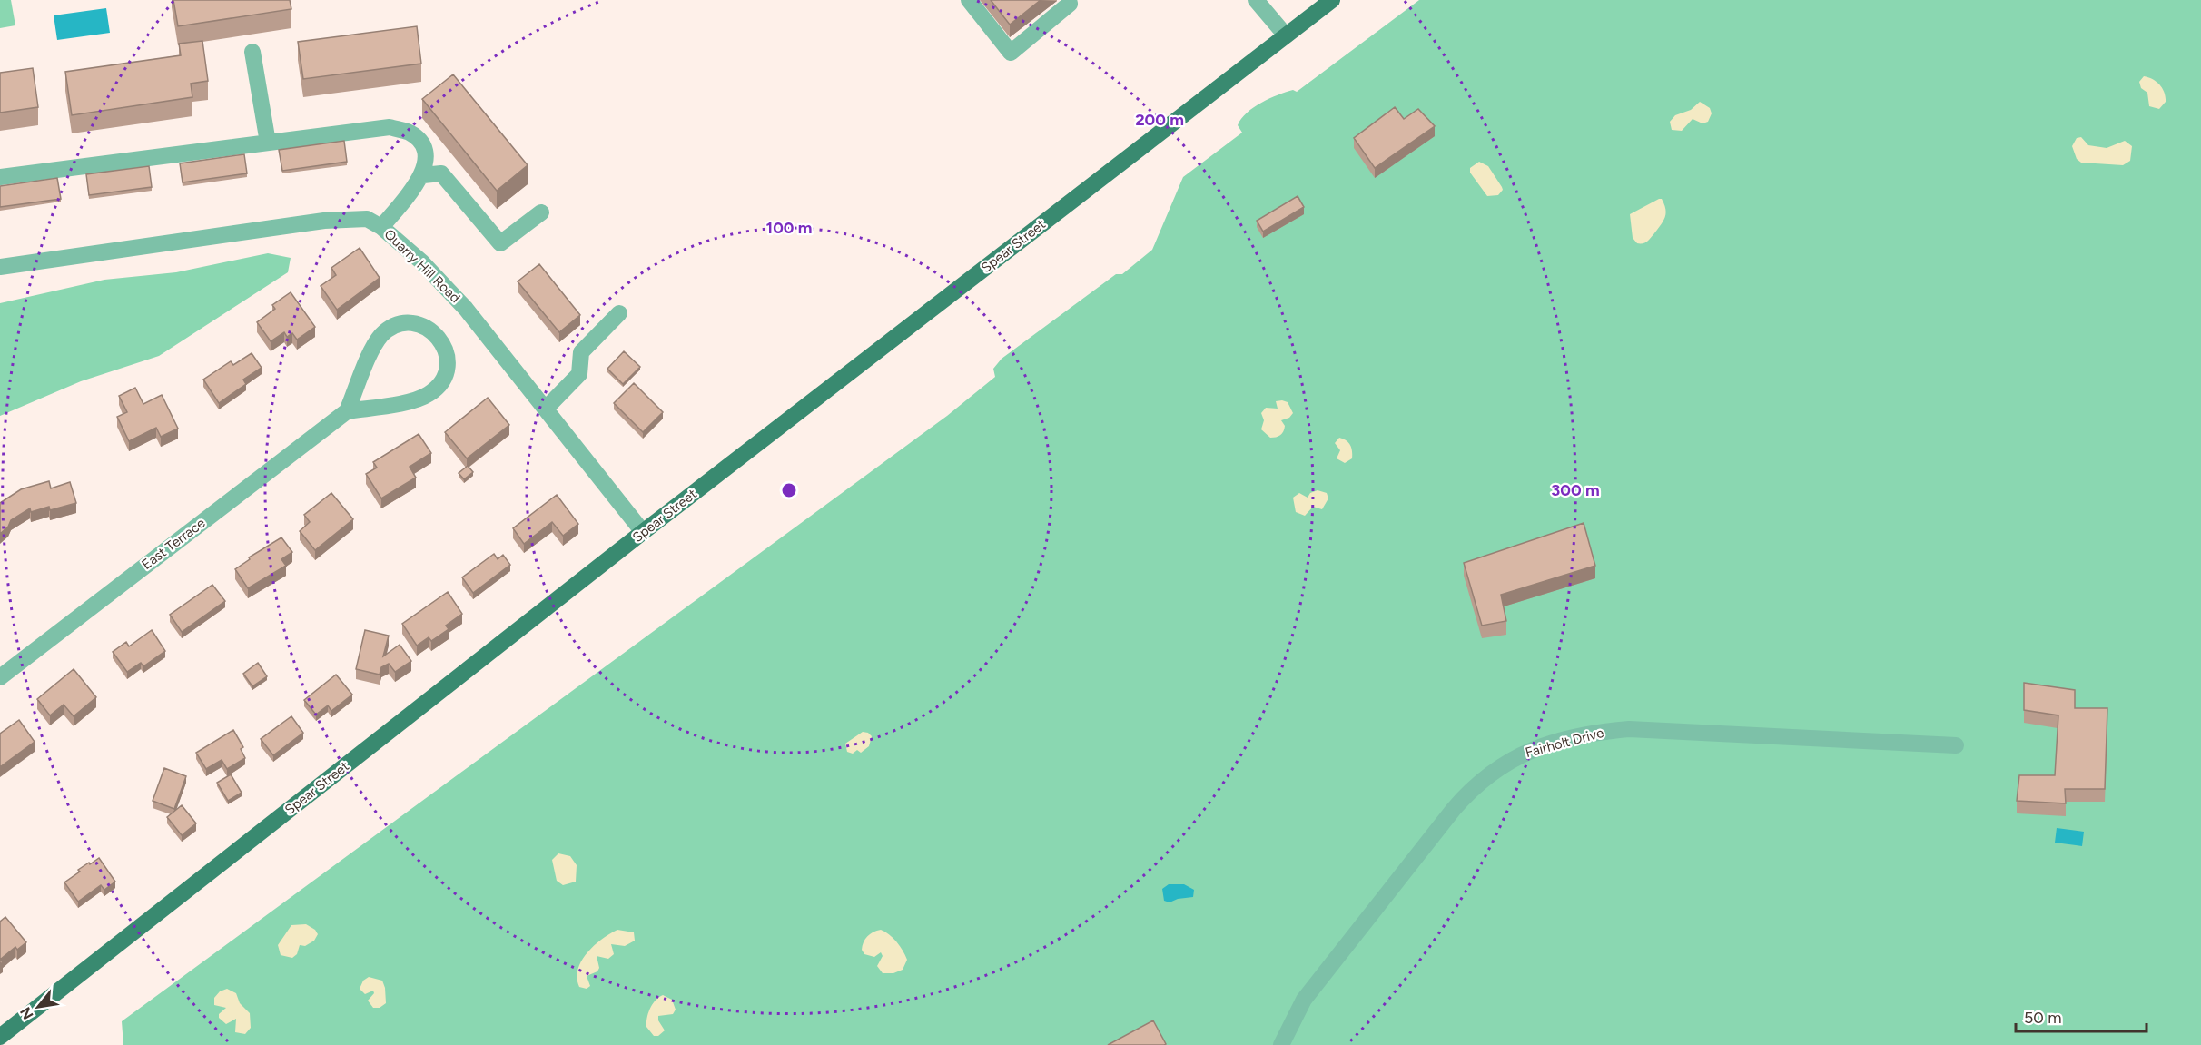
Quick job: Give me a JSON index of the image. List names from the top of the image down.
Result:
{
  "streets": {
    "main road": ["Spear Street"],
    "street": ["Quarry Hill Road", "East Terrace", "Fairholt Drive"]
  },
  "crossings": [
    ["Spear Street", "Quarry Hill Road"]
  ],
  "scale_bar": "50 m",
  "north": "bottom left",
  "rings": ["200 m", "100 m", "300 m"]
}
